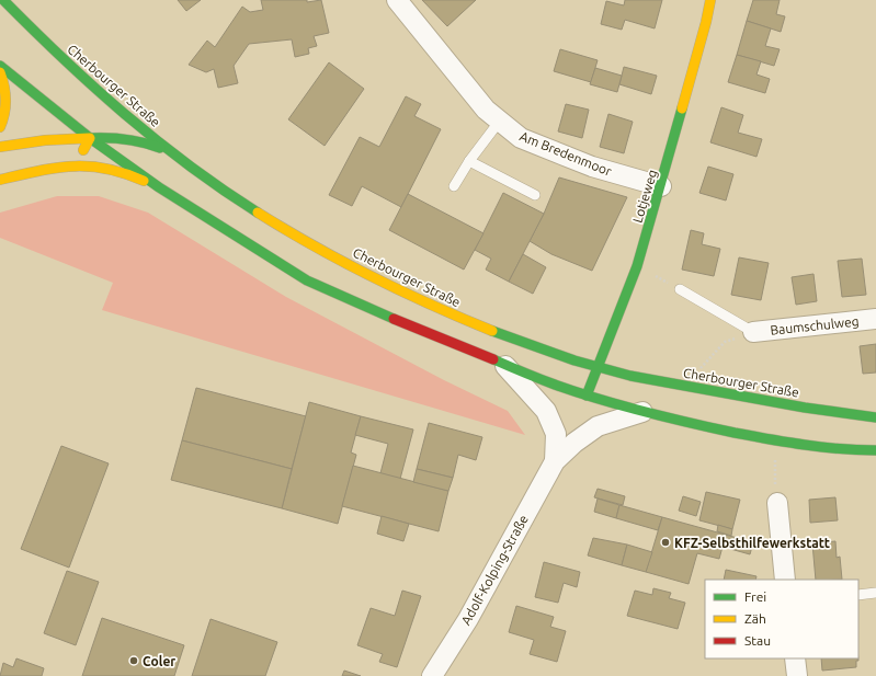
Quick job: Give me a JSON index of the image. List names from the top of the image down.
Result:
{
  "streets": {
    "main road": ["Cherbourger Straße", "Lotjeweg"],
    "street": ["Am Bredenmoor", "Baumschulweg", "Adolf-Kolping-Straße"]
  },
  "crossings": [
    ["Cherbourger Straße", "Lotjeweg"],
    ["Am Bredenmoor", "Lotjeweg"]
  ],
  "places": ["KFZ-Selbsthilfewerkstatt", "Coler"],
  "legend": ["Frei", "Zäh", "Stau"]
}
